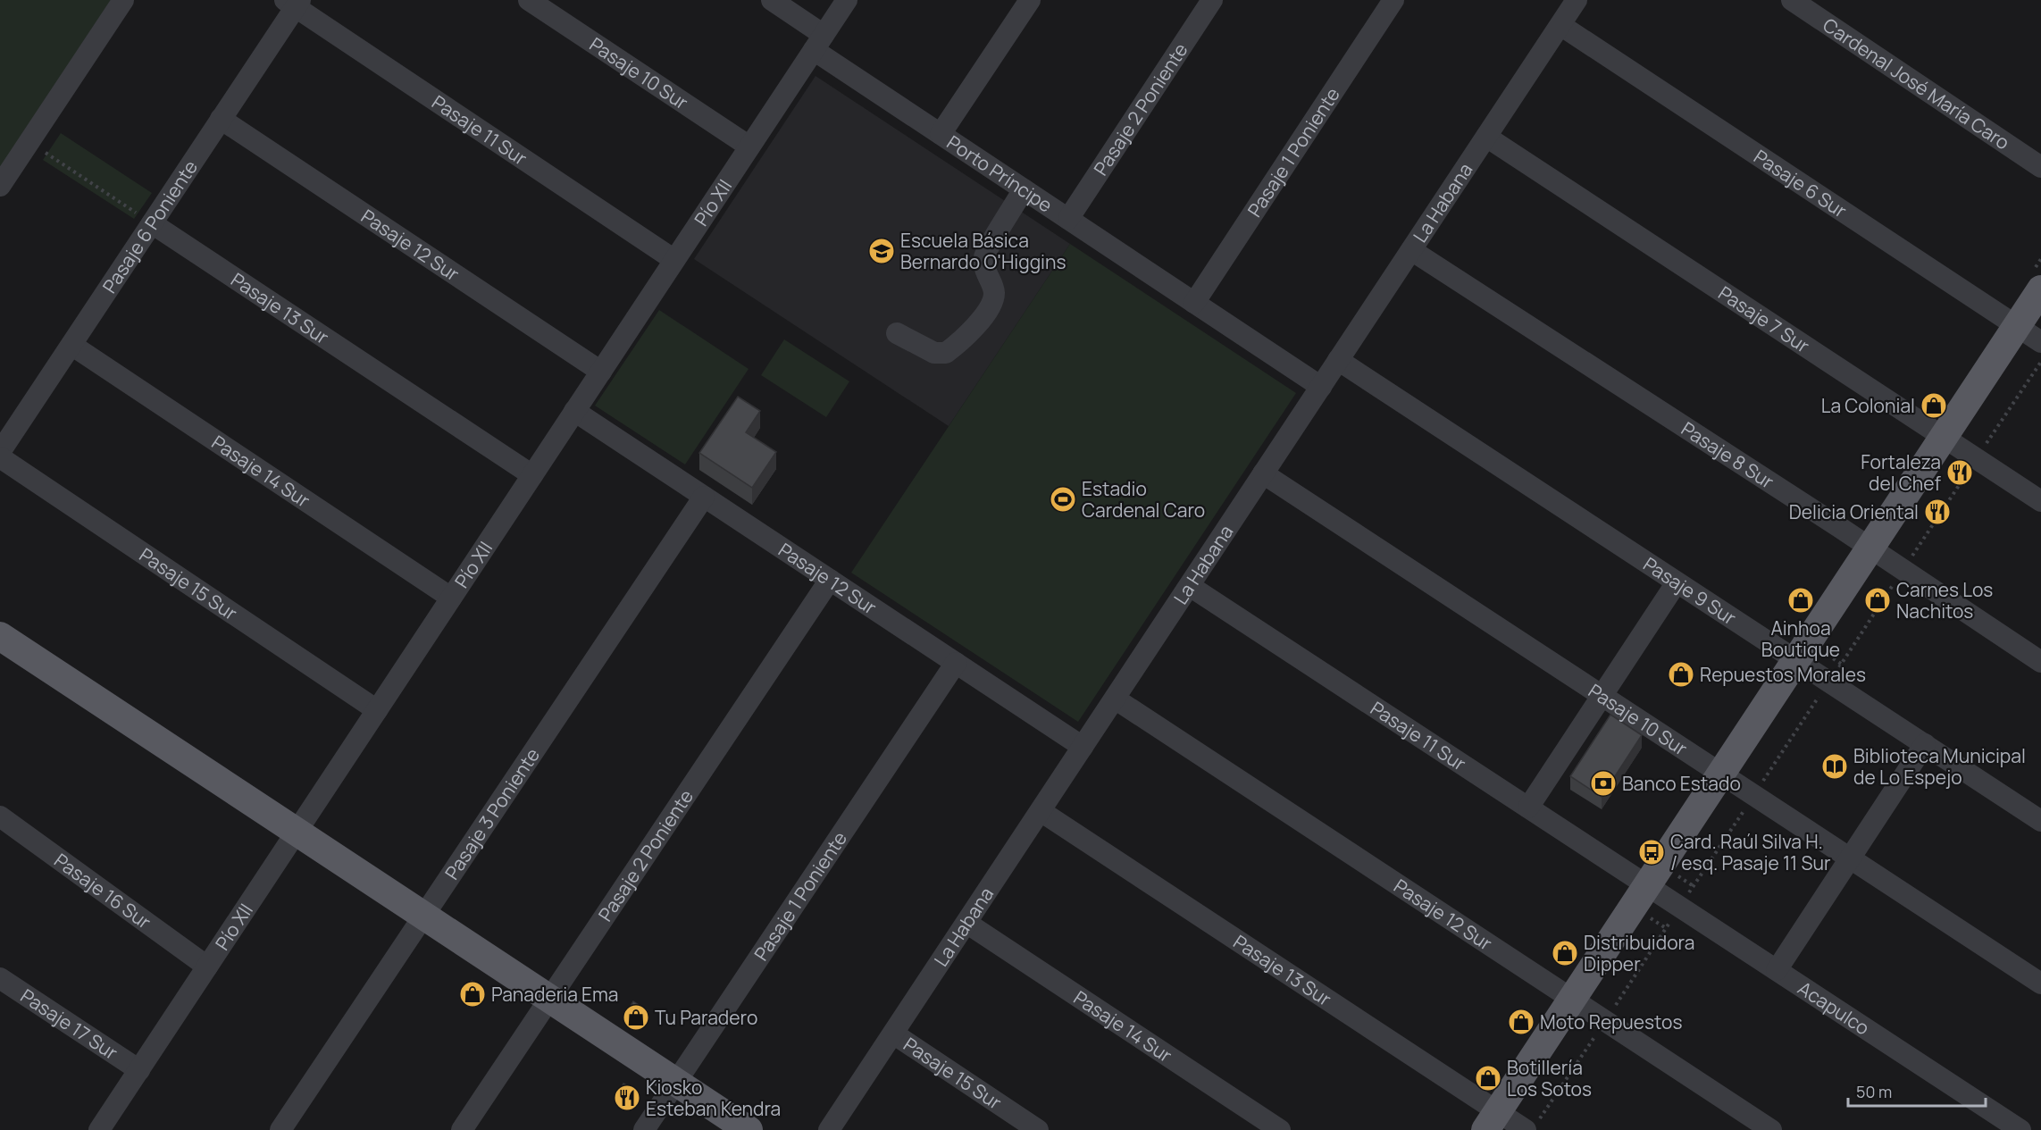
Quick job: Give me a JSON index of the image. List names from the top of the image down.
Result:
{
  "streets": {
    "street": [
      "Pasaje 10 Sur",
      "Cardenal José María Caro",
      "Pasaje 2 Poniente",
      "Pasaje 11 Sur",
      "Pasaje 1 Poniente",
      "Porto Príncipe",
      "Pasaje 6 Sur",
      "Pío XII",
      "La Habana",
      "Pasaje 6 Poniente",
      "Pasaje 12 Sur",
      "Pasaje 13 Sur",
      "Pasaje 7 Sur",
      "Pasaje 8 Sur",
      "Pasaje 14 Sur",
      "Pasaje 15 Sur",
      "Pasaje 9 Sur",
      "Pasaje 3 Poniente",
      "Pasaje 16 Sur",
      "Acapulco",
      "Pasaje 17 Sur"
    ]
  },
  "crossings": [
    ["Pasaje 10 Sur", "Pío XII"],
    ["Pasaje 10 Sur", "La Habana"],
    ["Pasaje 2 Poniente", "Porto Príncipe"],
    ["Pasaje 2 Poniente", "Pasaje 12 Sur"],
    ["Pasaje 11 Sur", "Pío XII"],
    ["Pasaje 11 Sur", "La Habana"],
    ["Pasaje 11 Sur", "Pasaje 6 Poniente"],
    ["Pasaje 11 Sur", "Acapulco"],
    ["Pasaje 1 Poniente", "Porto Príncipe"],
    ["Pasaje 1 Poniente", "Pasaje 12 Sur"],
    ["Porto Príncipe", "Pío XII"],
    ["Porto Príncipe", "La Habana"],
    ["Pasaje 6 Sur", "La Habana"],
    ["Pío XII", "Pasaje 12 Sur"],
    ["Pío XII", "Pasaje 13 Sur"],
    ["Pío XII", "Pasaje 14 Sur"],
    ["Pío XII", "Pasaje 15 Sur"],
    ["Pío XII", "Pasaje 16 Sur"],
    ["Pío XII", "Pasaje 17 Sur"],
    ["La Habana", "Pasaje 12 Sur"],
    ["La Habana", "Pasaje 13 Sur"],
    ["La Habana", "Pasaje 7 Sur"],
    ["La Habana", "Pasaje 8 Sur"],
    ["La Habana", "Pasaje 14 Sur"],
    ["La Habana", "Pasaje 15 Sur"],
    ["La Habana", "Pasaje 9 Sur"],
    ["Pasaje 6 Poniente", "Pasaje 12 Sur"],
    ["Pasaje 6 Poniente", "Pasaje 13 Sur"],
    ["Pasaje 6 Poniente", "Pasaje 14 Sur"],
    ["Pasaje 12 Sur", "Pasaje 3 Poniente"]
  ],
  "places": {
    "school or university": ["Escuela Básica Bernardo O'Higgins"],
    "shop": [
      "La Colonial",
      "Ainhoa Boutique",
      "Carnes Los Nachitos",
      "Repuestos Morales",
      "Distribuidora Dipper",
      "Panaderia Ema",
      "Tu Paradero",
      "Moto Repuestos",
      "Botillería Los Sotos"
    ],
    "restaurant": ["Fortaleza del Chef", "Delicia Oriental", "Kiosko Esteban Kendra"],
    "sports": ["Estadio Cardenal Caro"],
    "library": ["Biblioteca Municipal de Lo Espejo"],
    "bank": ["Banco Estado"],
    "bus stop": ["Card. Raúl Silva H. / esq. Pasaje 11 Sur"]
  },
  "scale_bar": "50 m"
}
